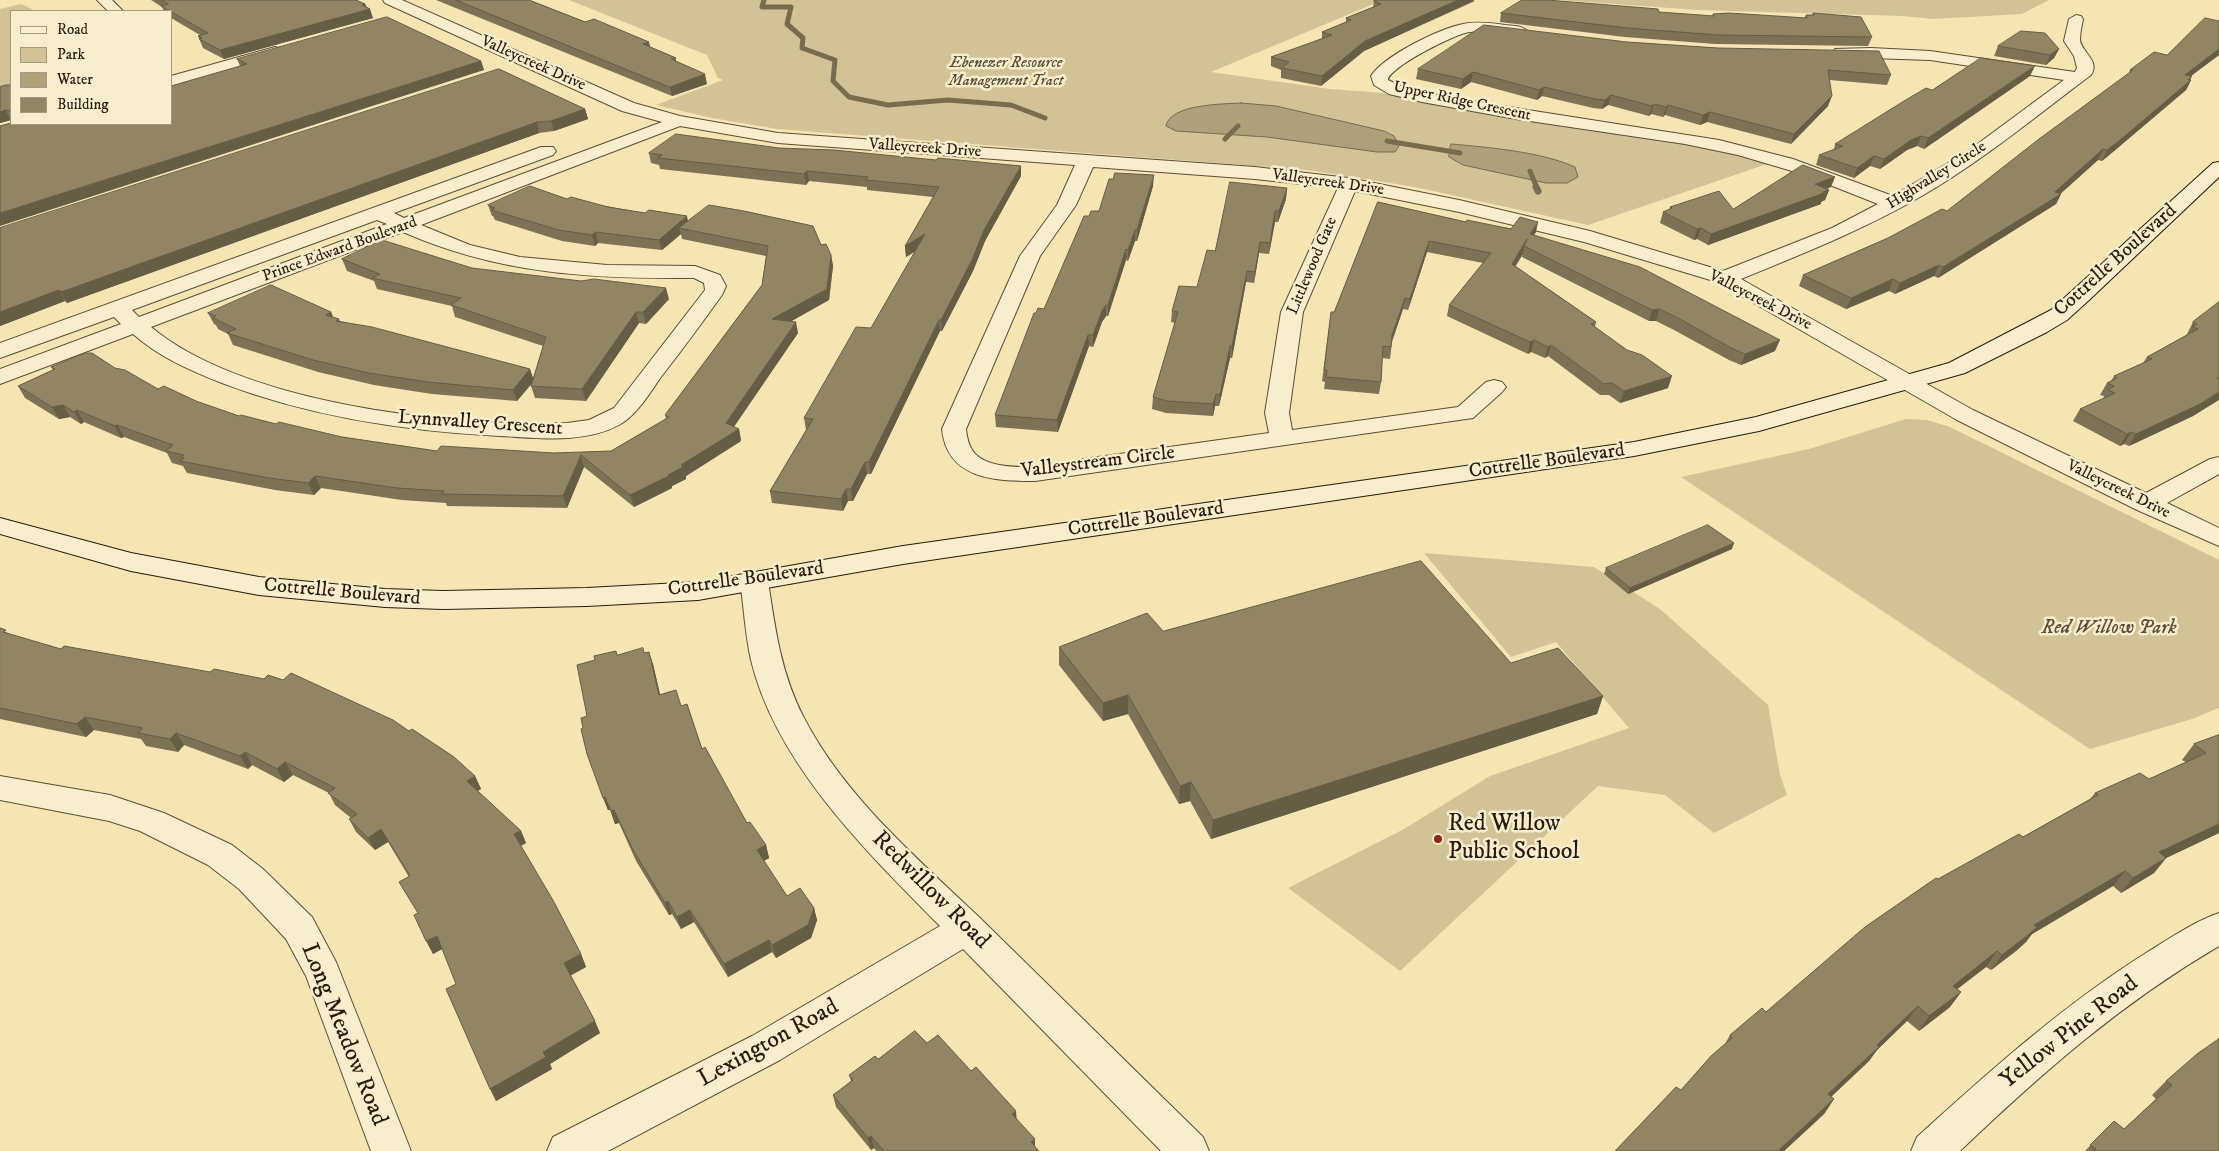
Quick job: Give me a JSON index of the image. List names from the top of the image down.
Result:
{
  "streets": {
    "street": [
      "Valleycreek Drive",
      "Upper Ridge Crescent",
      "Highvalley Circle",
      "Prince Edward Boulevard",
      "Cottrelle Boulevard",
      "Littlewood Gate",
      "Lynnvalley Crescent",
      "Valleystream Circle",
      "Redwillow Road",
      "Yellow Pine Road",
      "Long Meadow Road",
      "Lexington Road"
    ]
  },
  "crossings": [
    ["Valleycreek Drive", "Highvalley Circle"],
    ["Valleycreek Drive", "Prince Edward Boulevard"],
    ["Valleycreek Drive", "Cottrelle Boulevard"],
    ["Valleycreek Drive", "Littlewood Gate"],
    ["Valleycreek Drive", "Valleystream Circle"],
    ["Upper Ridge Crescent", "Highvalley Circle"],
    ["Prince Edward Boulevard", "Lynnvalley Crescent"],
    ["Cottrelle Boulevard", "Redwillow Road"],
    ["Littlewood Gate", "Valleystream Circle"],
    ["Redwillow Road", "Lexington Road"]
  ],
  "parks": ["Ebenezer Resource Management Tract", "Red Willow Park"],
  "places": ["Red Willow Public School"],
  "legend": [
    "Road",
    "Park",
    "Water",
    "Building"
  ]
}
